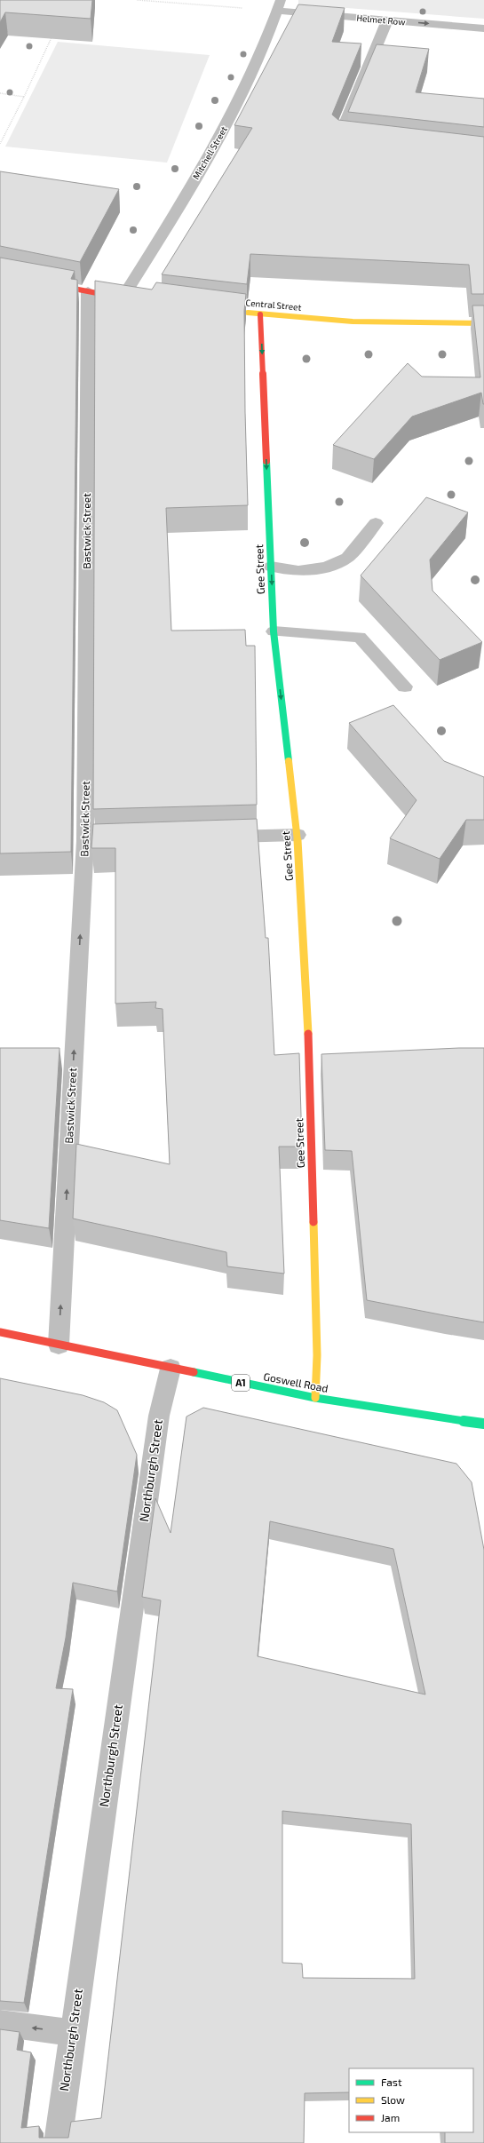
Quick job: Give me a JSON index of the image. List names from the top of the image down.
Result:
{
  "streets": {
    "street": [
      "Helmet Row",
      "Mitchell Street",
      "Central Street",
      "Bastwick Street",
      "Gee Street",
      "A1",
      "Goswell Road",
      "Northburgh Street"
    ]
  },
  "crossings": [
    ["Helmet Row", "Mitchell Street"],
    ["Central Street", "Gee Street"],
    ["Bastwick Street", "Goswell Road"],
    ["Gee Street", "Goswell Road"],
    ["Goswell Road", "Northburgh Street"]
  ],
  "one_way": ["Helmet Row", "Bastwick Street", "Gee Street"],
  "legend": ["Fast", "Slow", "Jam"]
}
